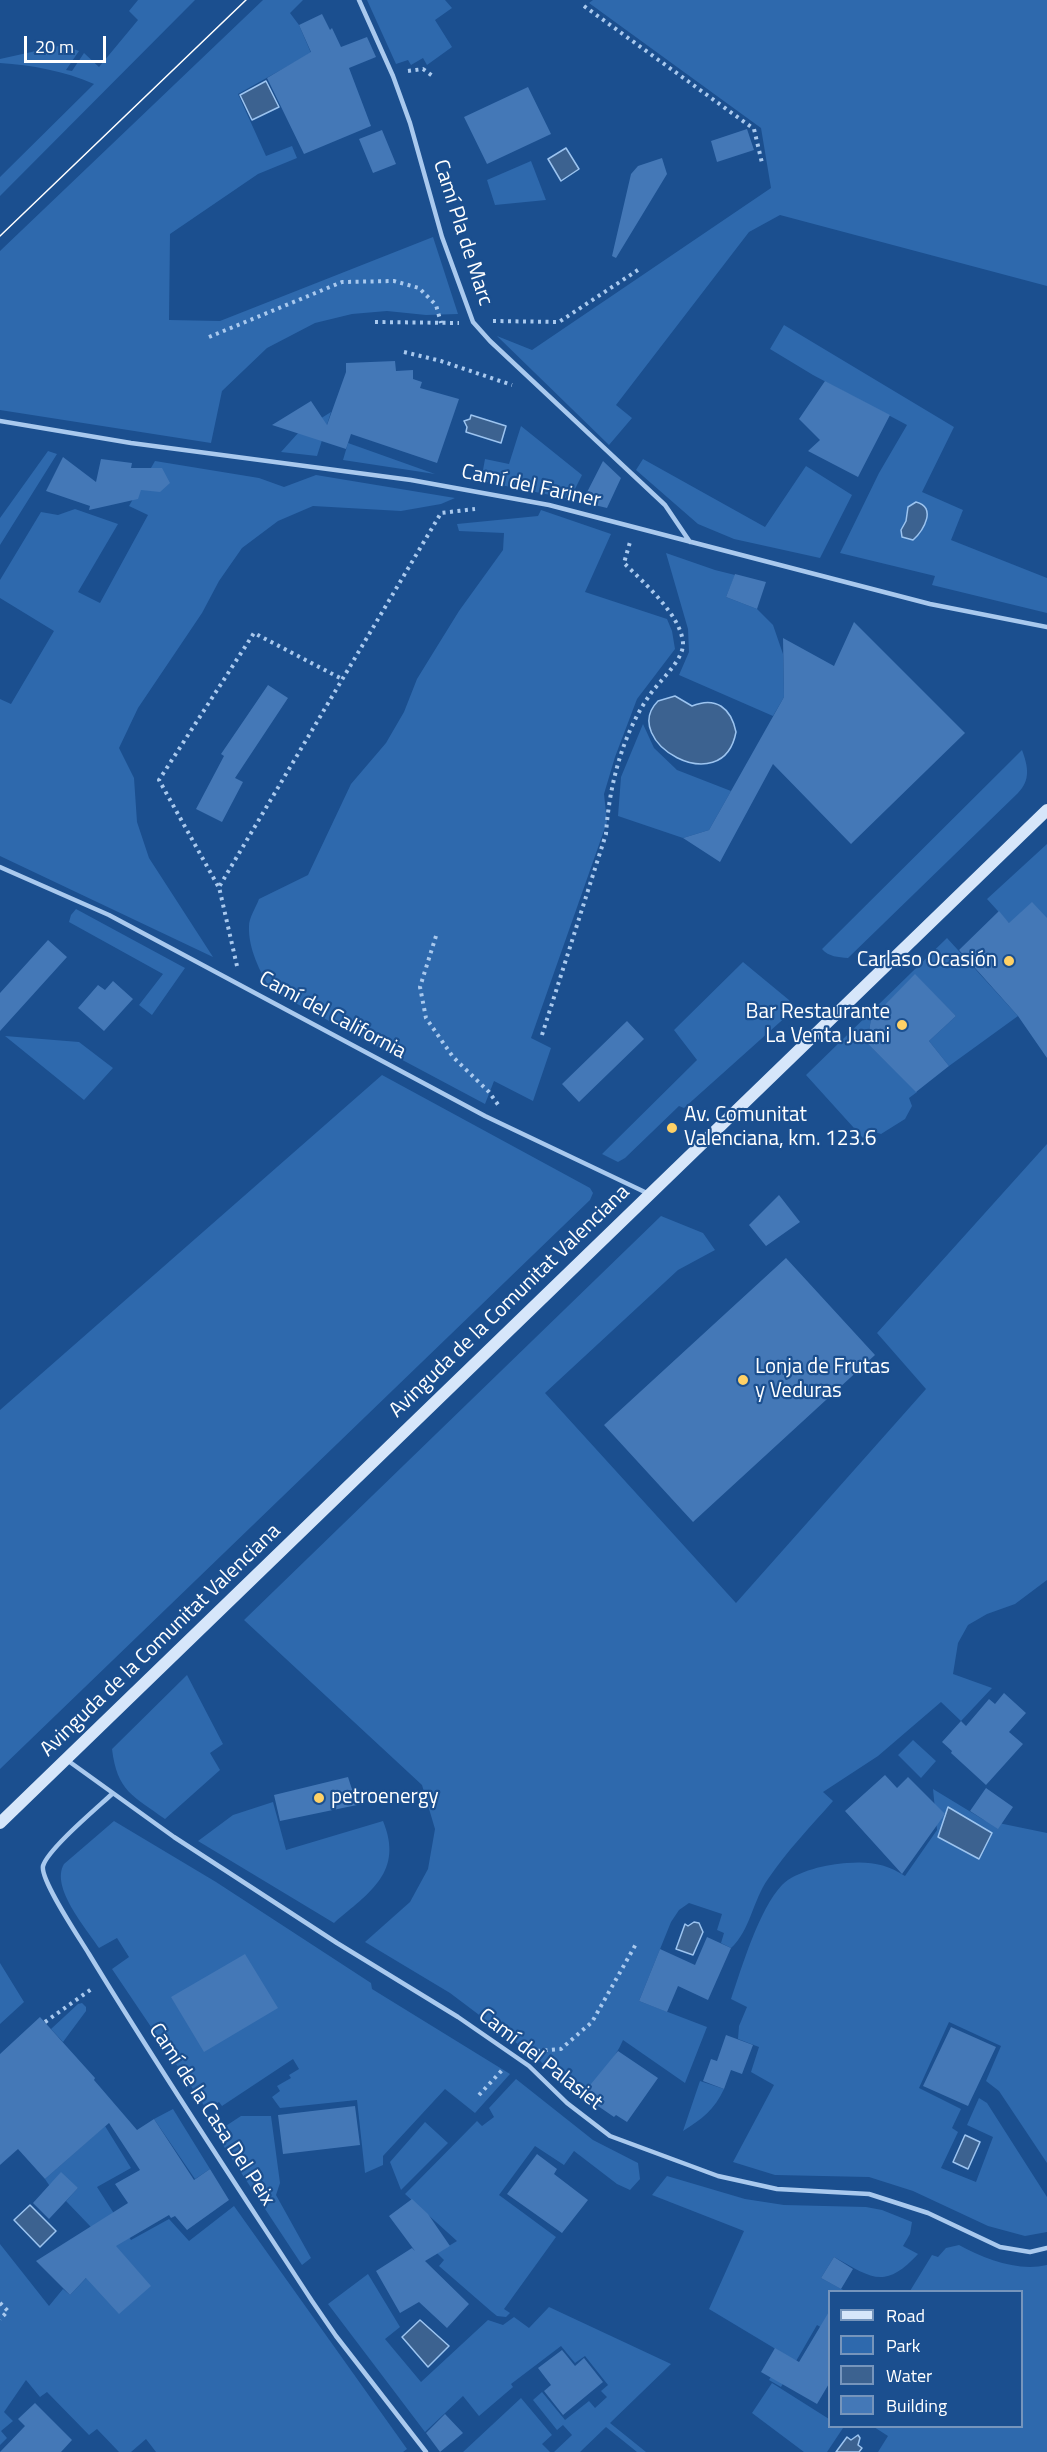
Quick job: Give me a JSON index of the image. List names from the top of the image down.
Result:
{
  "streets": {
    "main road": ["Avinguda de la Comunitat Valenciana"],
    "lane": [
      "Camí Pla de Marc",
      "Camí del Fariner",
      "Camí del California",
      "Camí del Palasiet",
      "Camí de la Casa Del Peix"
    ]
  },
  "crossings": [
    ["Camí Pla de Marc", "Camí del Fariner"],
    ["Camí del California", "Avinguda de la Comunitat Valenciana"],
    ["Avinguda de la Comunitat Valenciana", "Camí del Palasiet"],
    ["Camí del Palasiet", "Camí de la Casa Del Peix"]
  ],
  "places": [
    "Carlaso Ocasión",
    "Bar Restaurante La Venta Juani",
    "Av. Comunitat Valenciana, km. 123.6",
    "Lonja de Frutas y Veduras",
    "petroenergy"
  ],
  "legend": [
    "Road",
    "Park",
    "Water",
    "Building"
  ],
  "scale_bar": "20 m"
}
